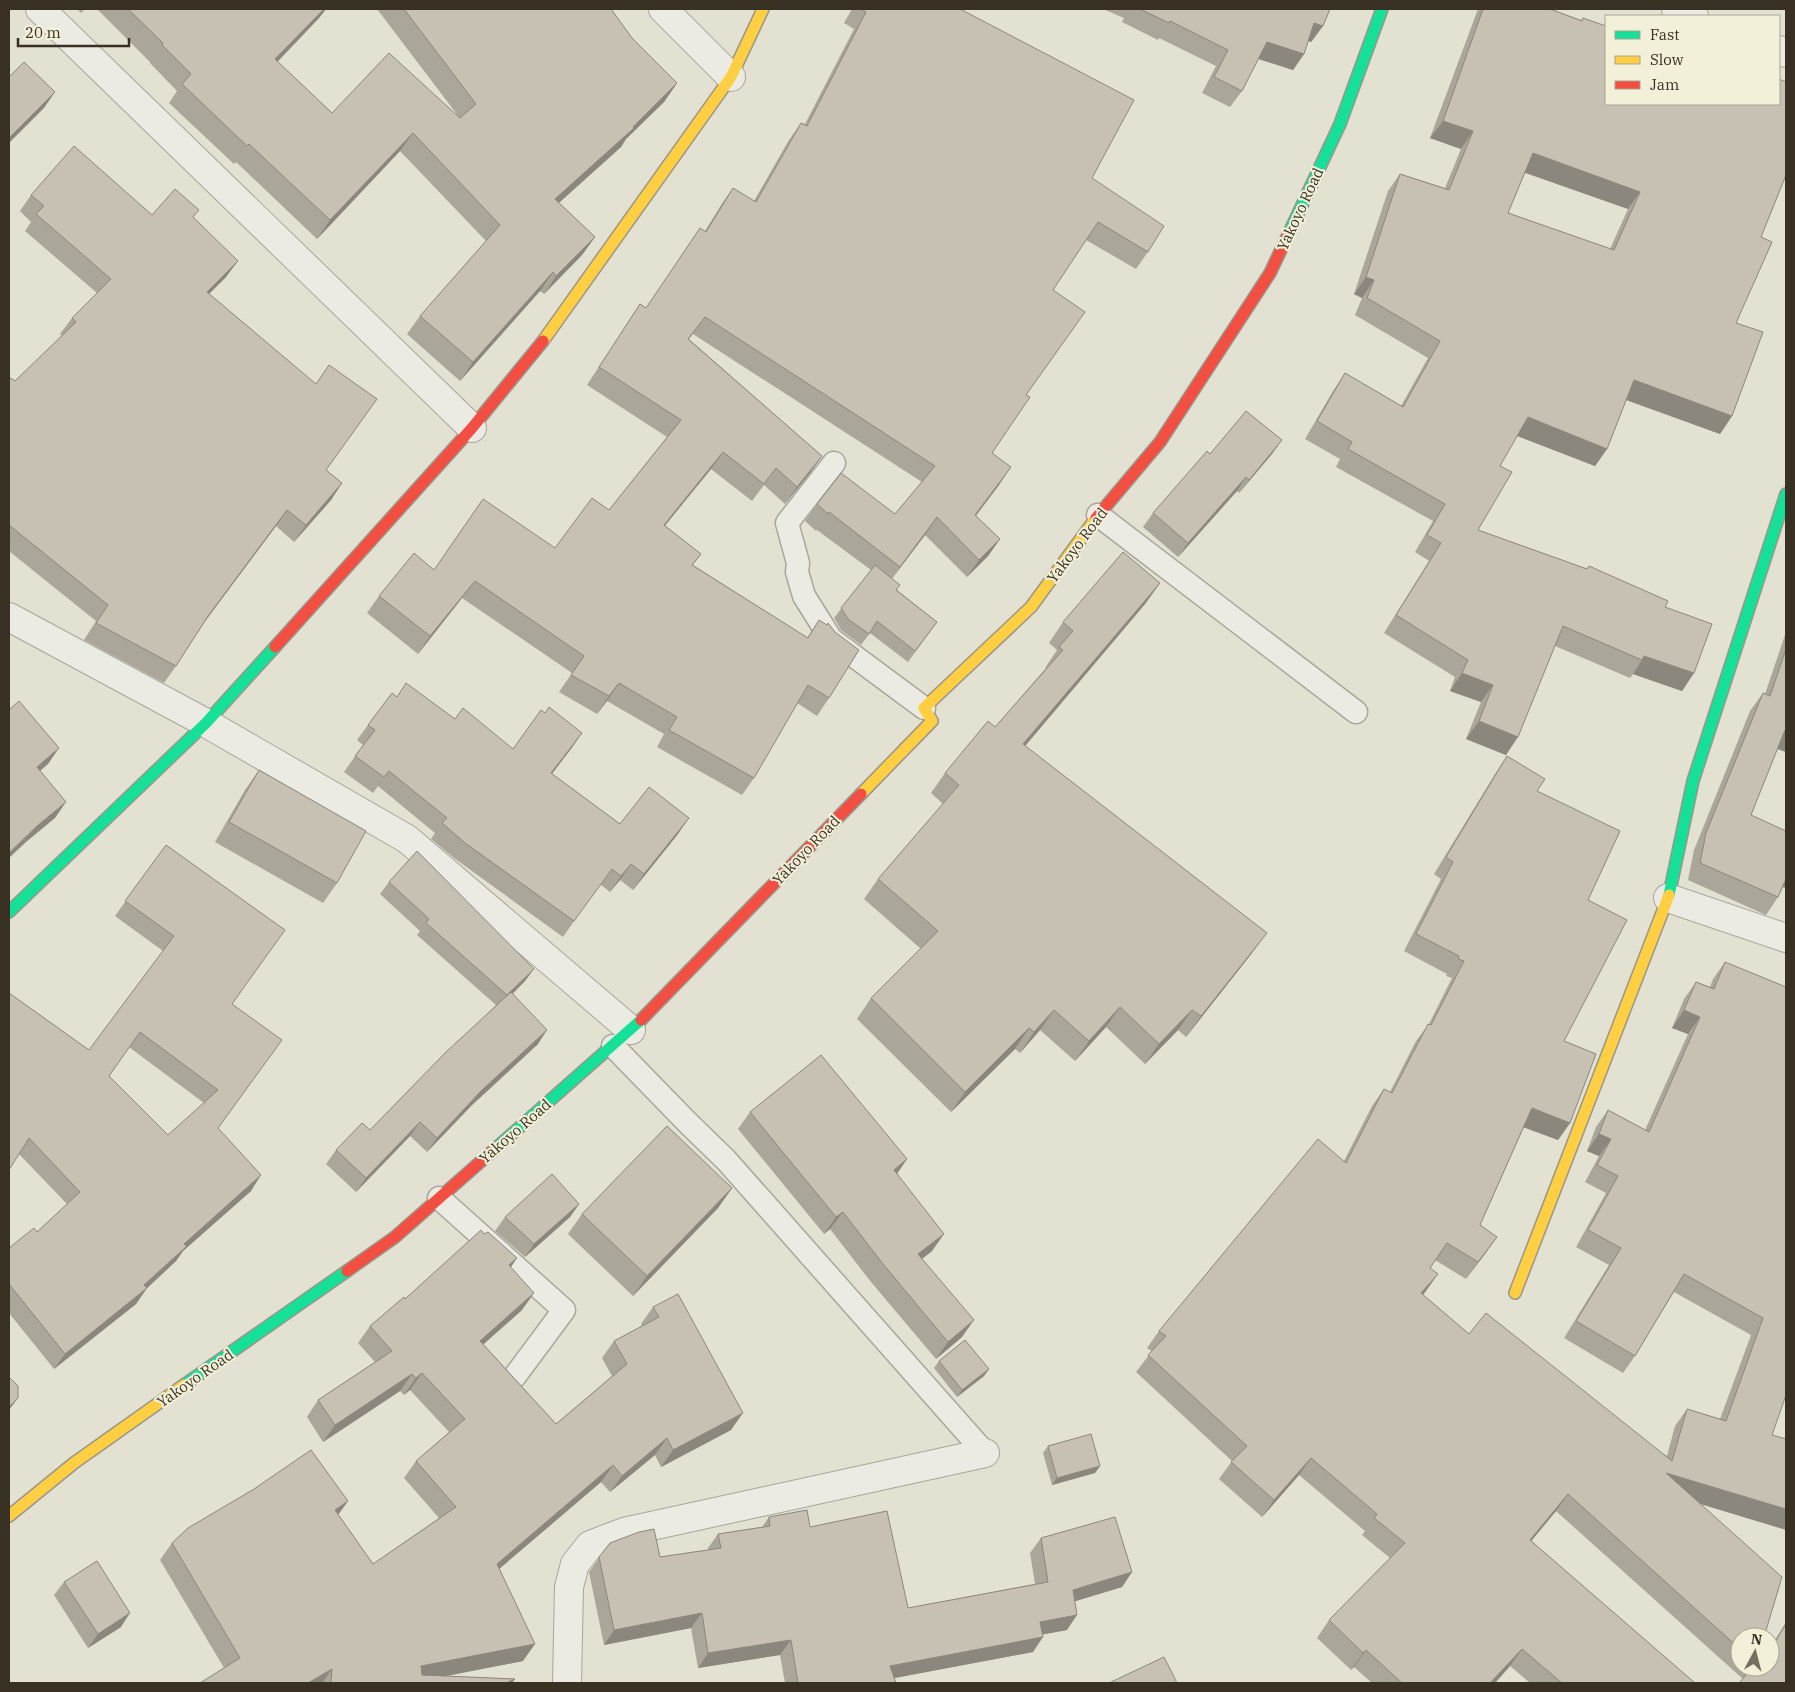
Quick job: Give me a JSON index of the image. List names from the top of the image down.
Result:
{
  "streets": {
    "main road": ["Yakoyo Road"]
  },
  "legend": ["Fast", "Slow", "Jam"],
  "scale_bar": "20 m",
  "north": "top"
}
